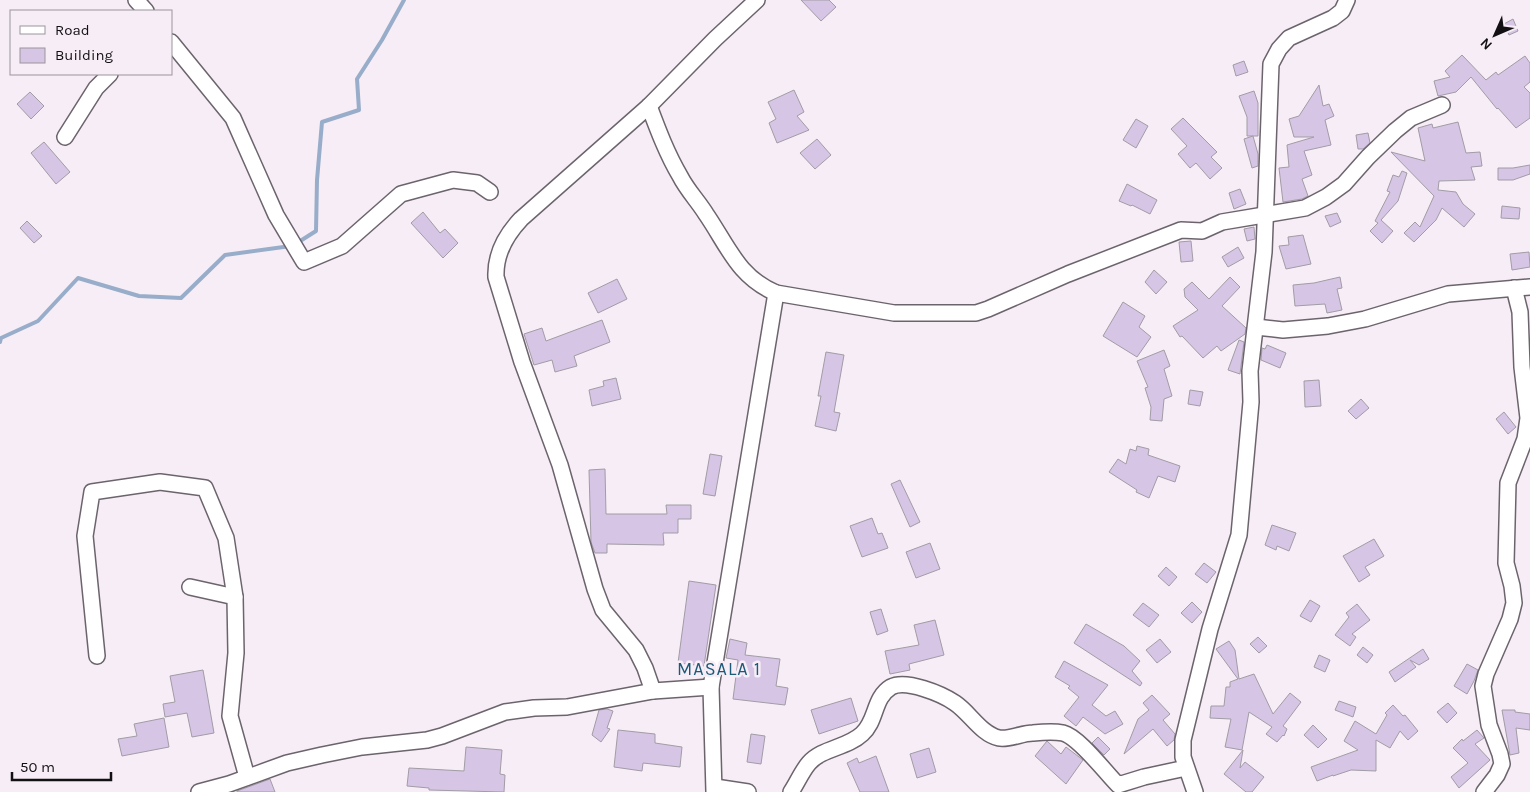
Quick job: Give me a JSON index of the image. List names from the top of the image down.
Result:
{
  "districts": ["MASALA 1"],
  "legend": ["Road", "Building"],
  "scale_bar": "50 m",
  "north": "bottom left"
}
